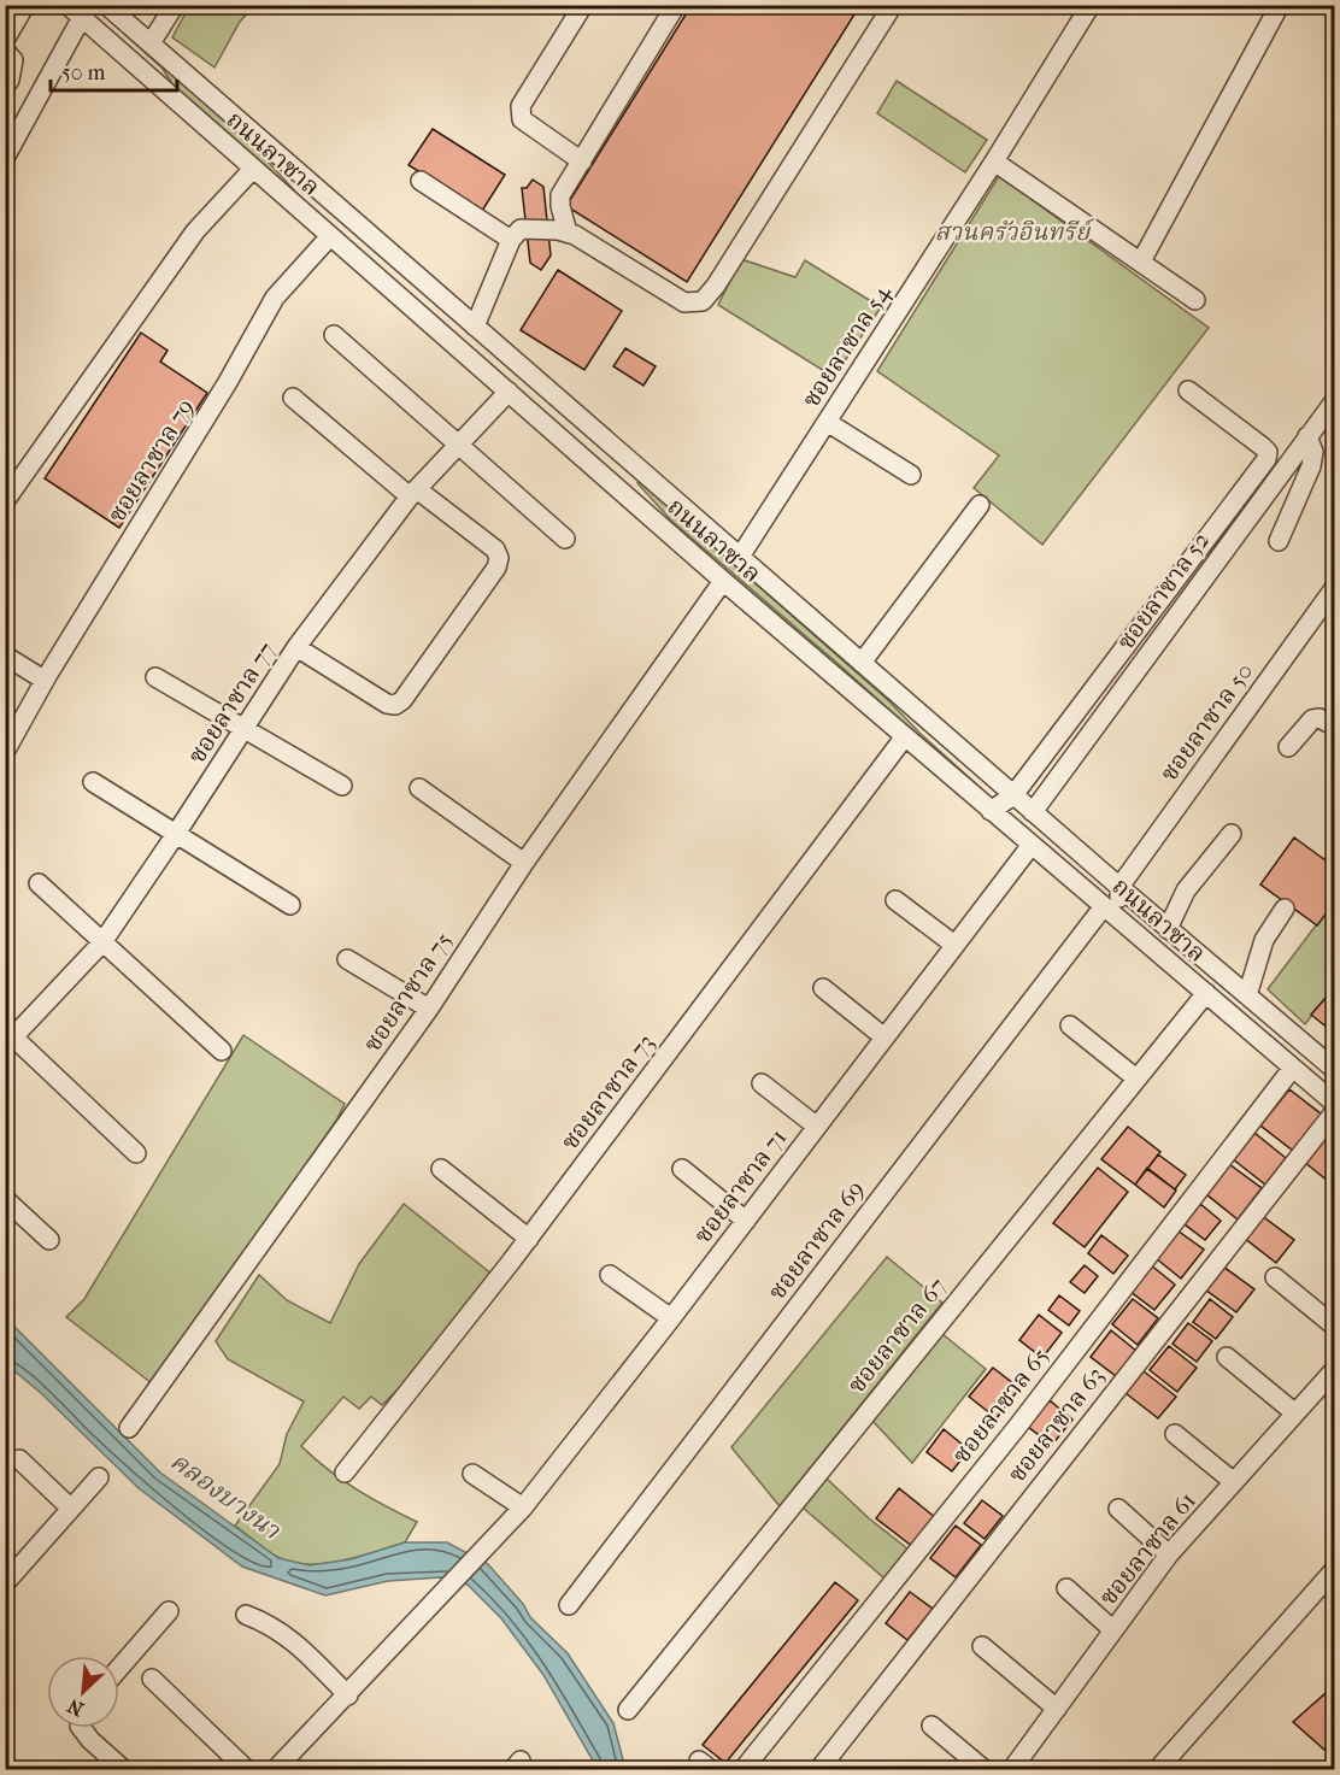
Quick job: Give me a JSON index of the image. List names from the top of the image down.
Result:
{
  "streets": {
    "street": [
      "ถนนลาซาล",
      "ซอยลาซาล 54",
      "ซอยลาซาล 79",
      "ซอยลาซาล 52",
      "ซอยลาซาล 77",
      "ซอยลาซาล 50",
      "ซอยลาซาล 75",
      "ซอยลาซาล 73",
      "ซอยลาซาล 71",
      "ซอยลาซาล 69",
      "ซอยลาซาล 67",
      "ซอยลาซาล 65",
      "ซอยลาซาล 63",
      "ซอยลาซาล 61"
    ]
  },
  "crossings": [
    ["ถนนลาซาล", "ซอยลาซาล 54"],
    ["ถนนลาซาล", "ซอยลาซาล 79"],
    ["ถนนลาซาล", "ซอยลาซาล 52"],
    ["ถนนลาซาล", "ซอยลาซาล 77"],
    ["ถนนลาซาล", "ซอยลาซาล 50"],
    ["ถนนลาซาล", "ซอยลาซาล 75"],
    ["ถนนลาซาล", "ซอยลาซาล 73"],
    ["ถนนลาซาล", "ซอยลาซาล 71"],
    ["ถนนลาซาล", "ซอยลาซาล 69"],
    ["ถนนลาซาล", "ซอยลาซาล 67"],
    ["ถนนลาซาล", "ซอยลาซาล 65"]
  ],
  "water": ["คลองบางนา"],
  "parks": ["สวนครัวอินทรีย์"],
  "scale_bar": "50 m",
  "north": "bottom left"
}
